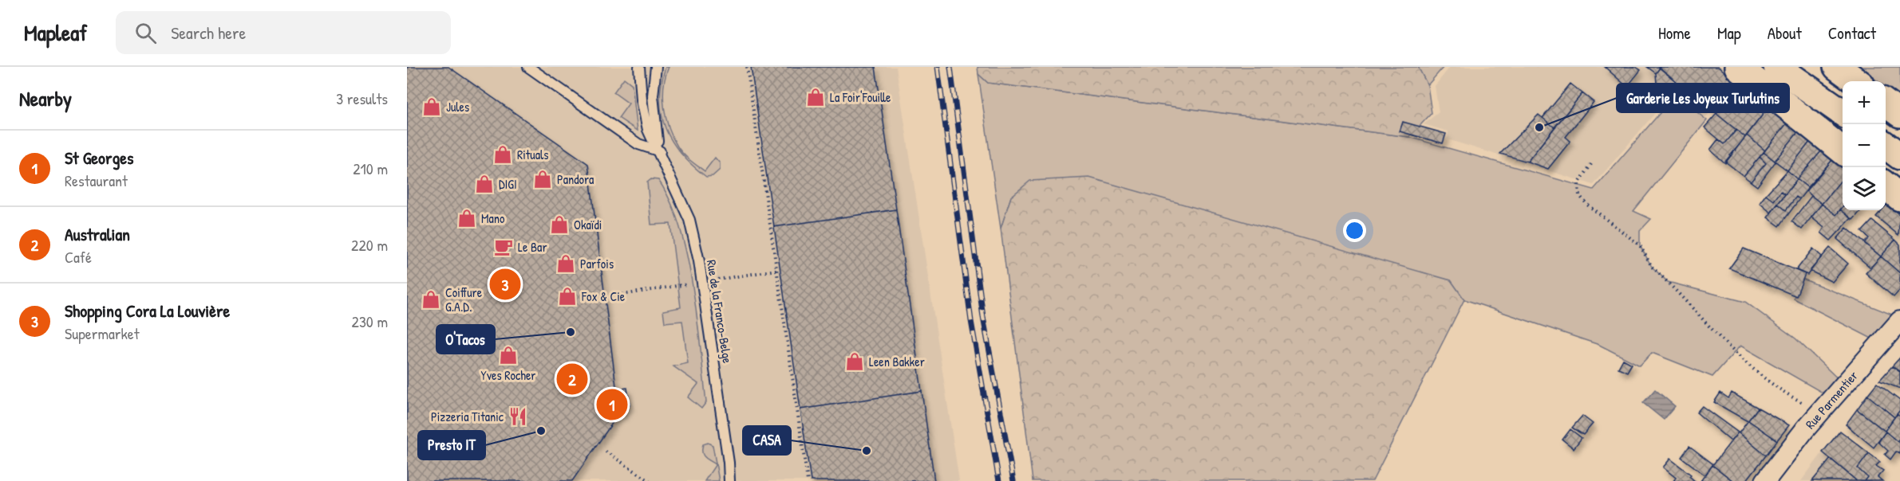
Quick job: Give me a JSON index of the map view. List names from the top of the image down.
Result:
{
  "streets": {
    "street": ["Rue Parmentier"],
    "lane": ["Rue de la Franco-Belge"]
  },
  "places": {
    "shop": [
      "La Foir'Fouille",
      "Jules",
      "Rituals",
      "Pandora",
      "DIGI",
      "Mano",
      "Okaïdi",
      "Parfois",
      "Fox & Cie",
      "Coiffure G.A.D.",
      "Yves Rocher",
      "Leen Bakker"
    ],
    "other": [
      "Garderie Les Joyeux Turlutins",
      "O'Tacos",
      "Presto IT",
      "CASA"
    ],
    "cafe": ["Le Bar"],
    "restaurant": ["Pizzeria Titanic"]
  },
  "page": {
    "header": "Mapleaf",
    "search": "Search here",
    "nav": [
      "Home",
      "Map",
      "About",
      "Contact"
    ],
    "heading": ["Nearby", "3 results"],
    "map_buttons": ["+", "−"],
    "list": [
      {
        "mark": "1",
        "name": "St Georges",
        "note": "Restaurant",
        "value": "210 m"
      },
      {
        "mark": "2",
        "name": "Australian",
        "note": "Café",
        "value": "220 m"
      },
      {
        "mark": "3",
        "name": "Shopping Cora La Louvière",
        "note": "Supermarket",
        "value": "230 m"
      }
    ],
    "pins": ["3", "2", "1"]
  }
}
